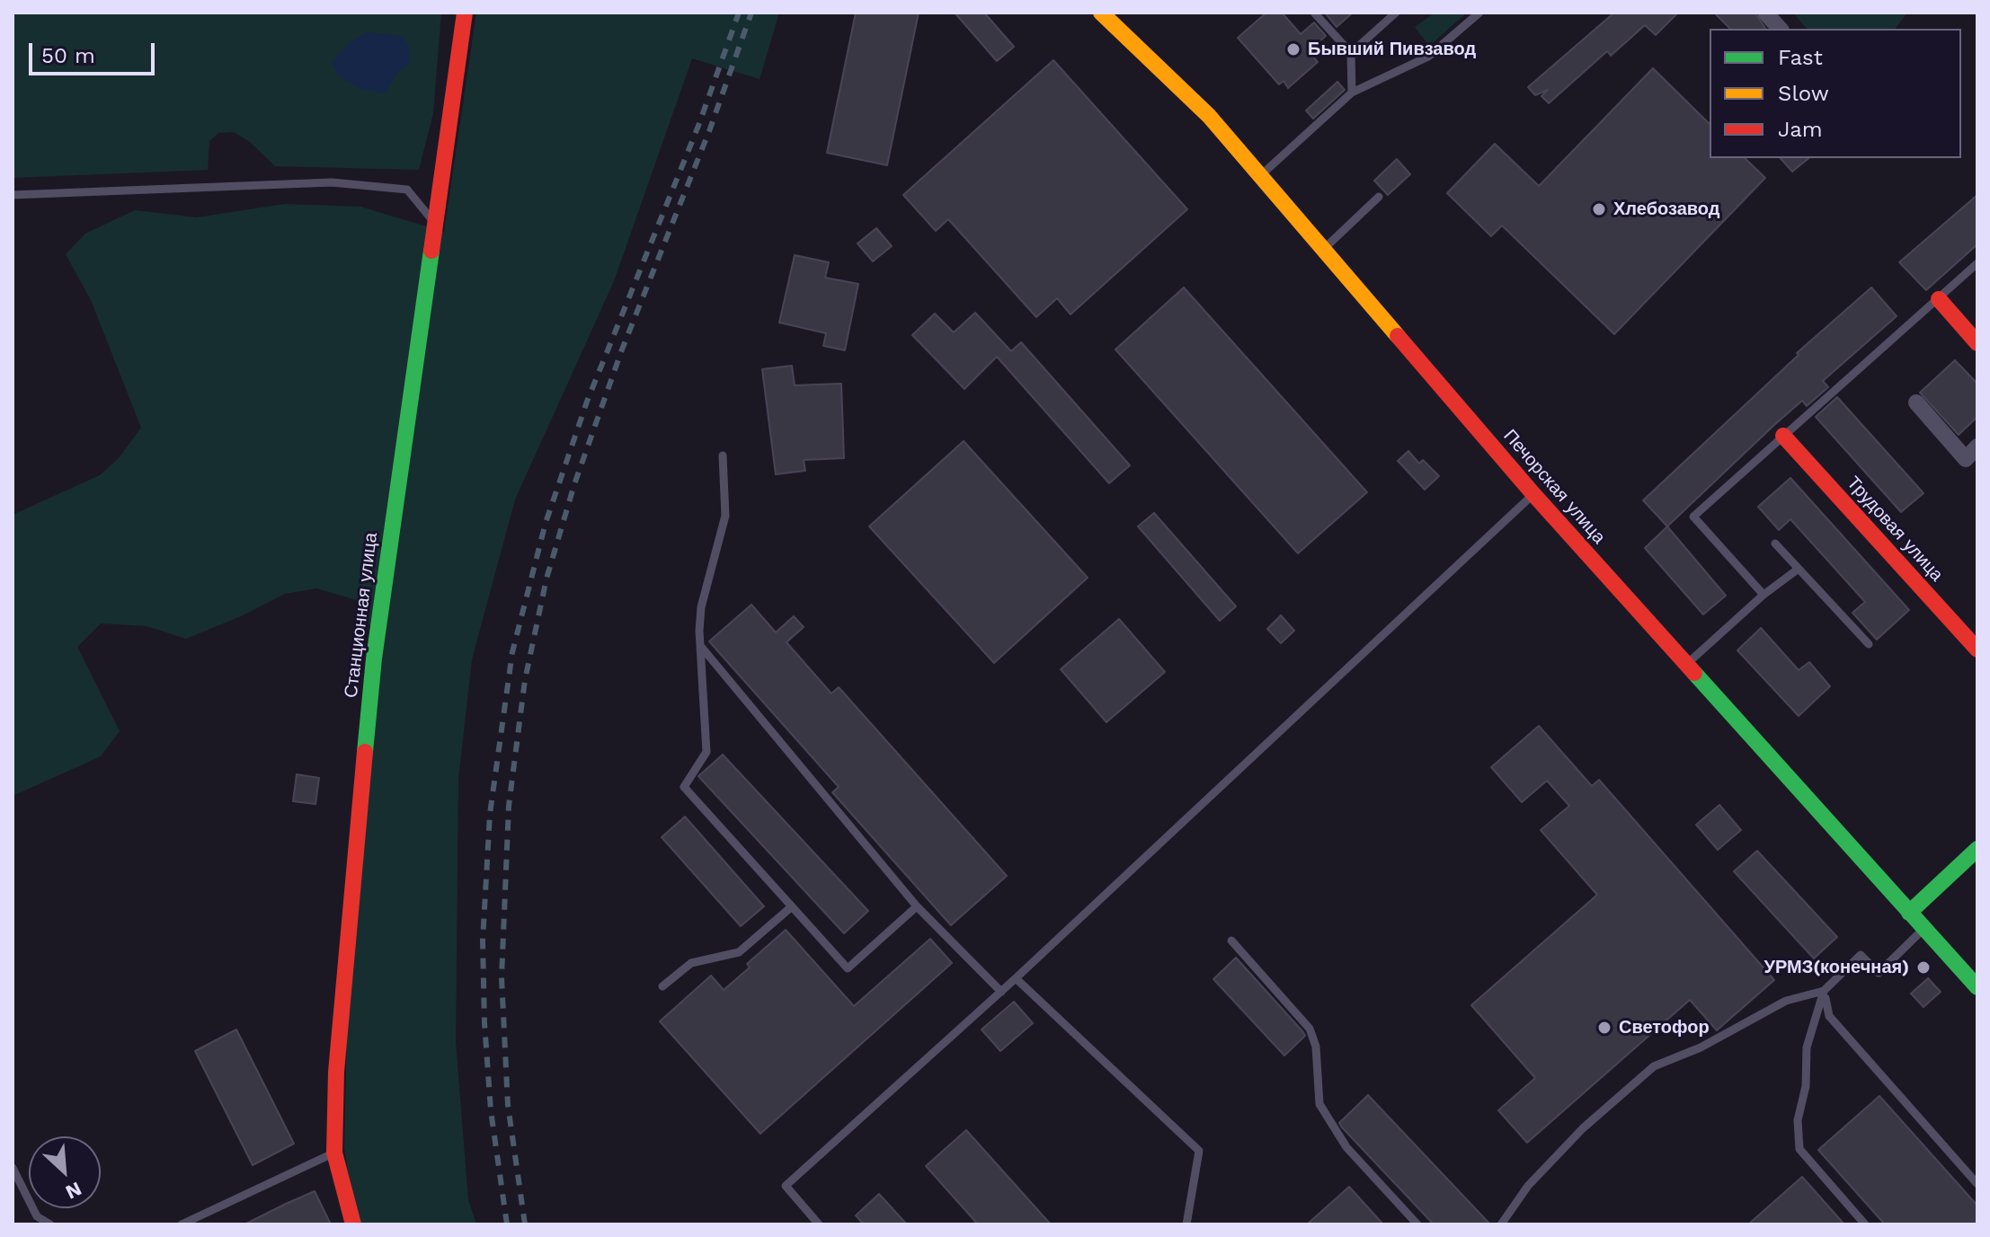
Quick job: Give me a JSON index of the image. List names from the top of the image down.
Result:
{
  "streets": {
    "street": ["Печорская улица", "Трудовая улица", "Станционная улица"]
  },
  "places": [
    "Бывший Пивзавод",
    "Хлебозавод",
    "УРМЗ(конечная)",
    "Светофор"
  ],
  "legend": ["Fast", "Slow", "Jam"],
  "scale_bar": "50 m",
  "north": "bottom right"
}
